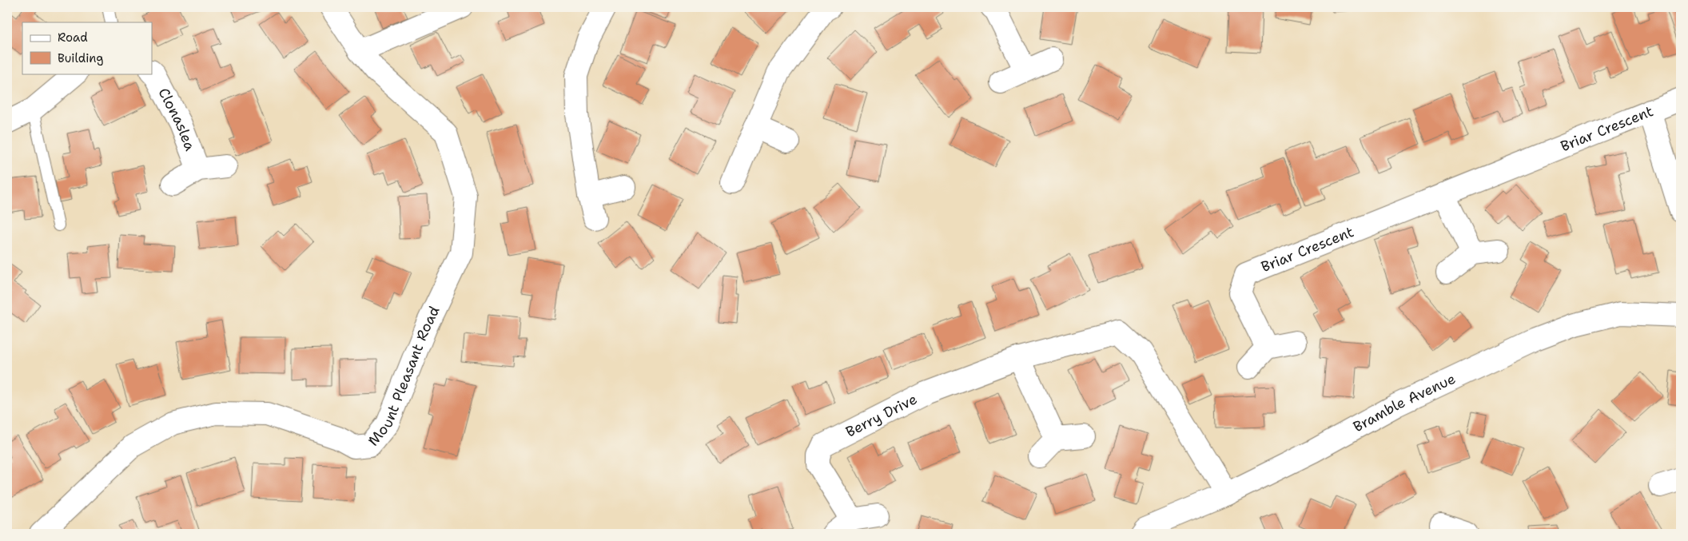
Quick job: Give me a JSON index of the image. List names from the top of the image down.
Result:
{
  "streets": {
    "street": [
      "Clonaslea",
      "Briar Crescent",
      "Mount Pleasant Road",
      "Bramble Avenue",
      "Berry Drive"
    ]
  },
  "crossings": [
    ["Bramble Avenue", "Berry Drive"]
  ],
  "legend": ["Road", "Building"]
}
